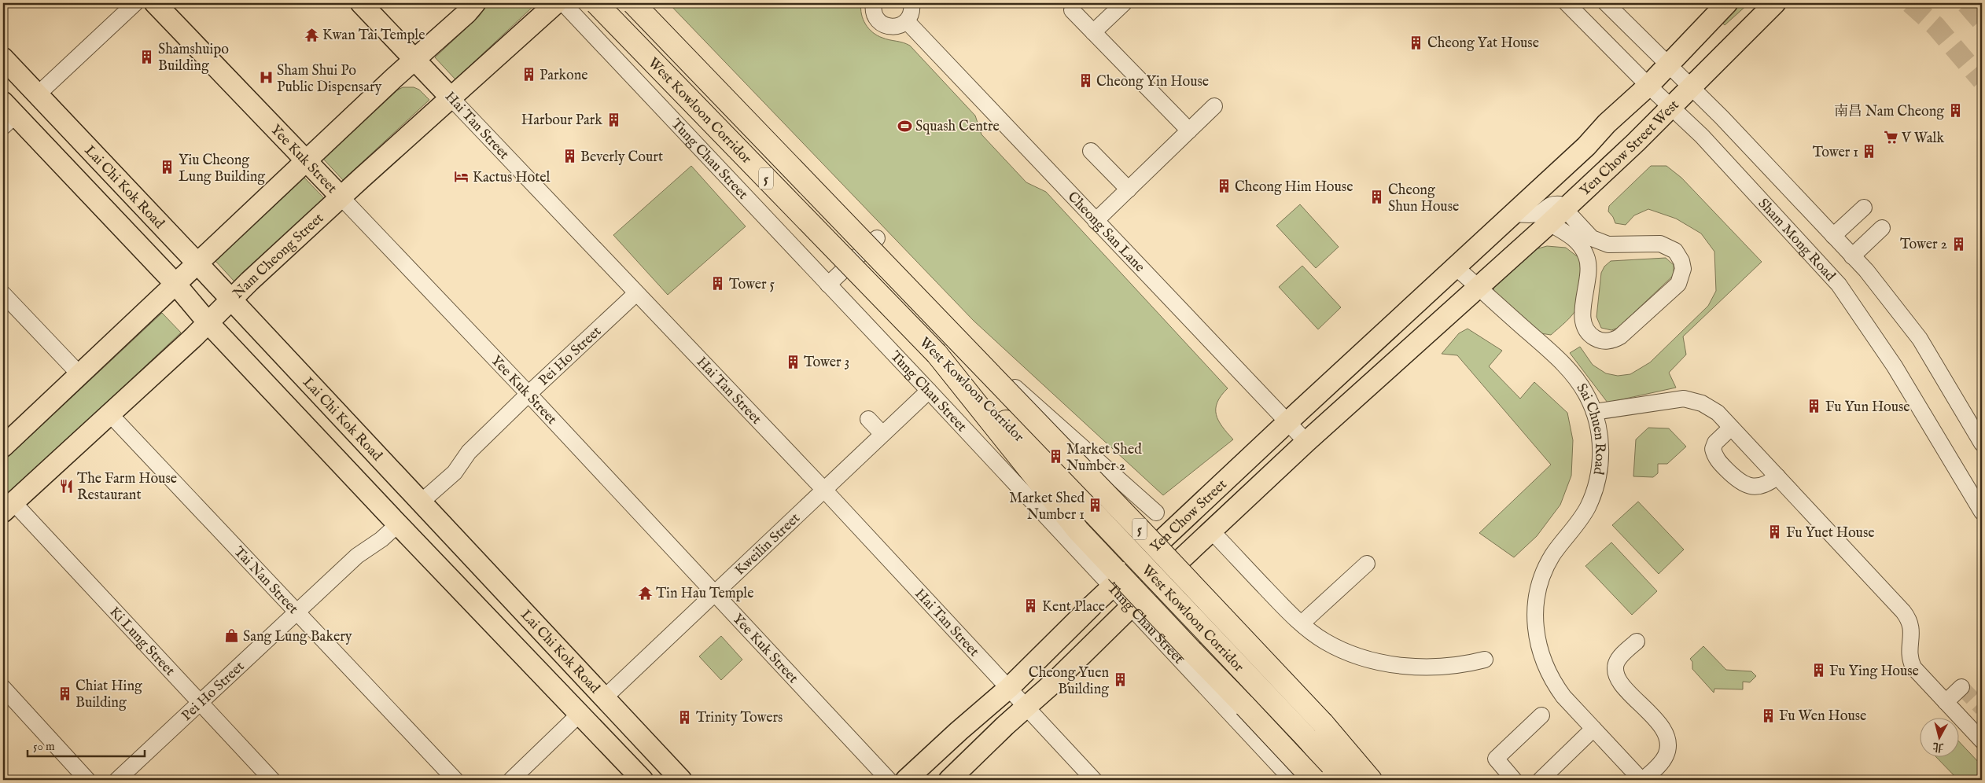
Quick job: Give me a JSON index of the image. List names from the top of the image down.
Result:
{
  "streets": {
    "highway": ["West Kowloon Corridor", "5"],
    "main road": [
      "Hai Tan Street",
      "Yen Chow Street West",
      "Yee Kuk Street",
      "Lai Chi Kok Road",
      "Nam Cheong Street",
      "Yen Chow Street"
    ],
    "street": [
      "Tung Chau Street",
      "Cheong San Lane",
      "Sham Mong Road",
      "Pei Ho Street",
      "Sai Chuen Road",
      "Kweilin Street",
      "Tai Nan Street",
      "Ki Lung Street"
    ]
  },
  "crossings": [
    ["Hai Tan Street", "Nam Cheong Street"],
    ["Hai Tan Street", "Pei Ho Street"],
    ["Hai Tan Street", "Yen Chow Street"],
    ["Hai Tan Street", "Kweilin Street"],
    ["Yen Chow Street West", "Sham Mong Road"],
    ["Yen Chow Street West", "Sai Chuen Road"],
    ["Yen Chow Street West", "Yen Chow Street"],
    ["Yee Kuk Street", "Nam Cheong Street"],
    ["Yee Kuk Street", "Pei Ho Street"],
    ["Yee Kuk Street", "Kweilin Street"],
    ["Tung Chau Street", "Yen Chow Street"],
    ["Tung Chau Street", "Kweilin Street"],
    ["Lai Chi Kok Road", "Nam Cheong Street"],
    ["Lai Chi Kok Road", "Pei Ho Street"],
    ["Lai Chi Kok Road", "Kweilin Street"],
    ["Cheong San Lane", "Yen Chow Street"],
    ["Nam Cheong Street", "Tai Nan Street"],
    ["Nam Cheong Street", "Ki Lung Street"],
    ["Pei Ho Street", "Tai Nan Street"],
    ["Pei Ho Street", "Ki Lung Street"],
    ["Sai Chuen Road", "Yen Chow Street"]
  ],
  "places": {
    "temple": ["Kwan Tai Temple", "Tin Hau Temple"],
    "building": [
      "Cheong Yat House",
      "Shamshuipo Building",
      "Parkone",
      "Cheong Yin House",
      "南昌 Nam Cheong",
      "Harbour Park",
      "Tower 1",
      "Beverly Court",
      "Yiu Cheong Lung Building",
      "Cheong Him House",
      "Cheong Shun House",
      "Tower 2",
      "Tower 5",
      "Tower 3",
      "Fu Yun House",
      "Market Shed Number 2",
      "Market Shed Number 1",
      "Fu Yuet House",
      "Kent Place",
      "Fu Ying House",
      "Cheong Yuen Building",
      "Chiat Hing Building",
      "Fu Wen House",
      "Trinity Towers"
    ],
    "hospital": ["Sham Shui Po Public Dispensary"],
    "sports": ["Squash Centre"],
    "supermarket": ["V Walk"],
    "hotel": ["Kactus Hotel"],
    "restaurant": ["The Farm House Restaurant"],
    "shop": ["Sang Lung Bakery"]
  },
  "scale_bar": "50 m",
  "north": "bottom"
}
